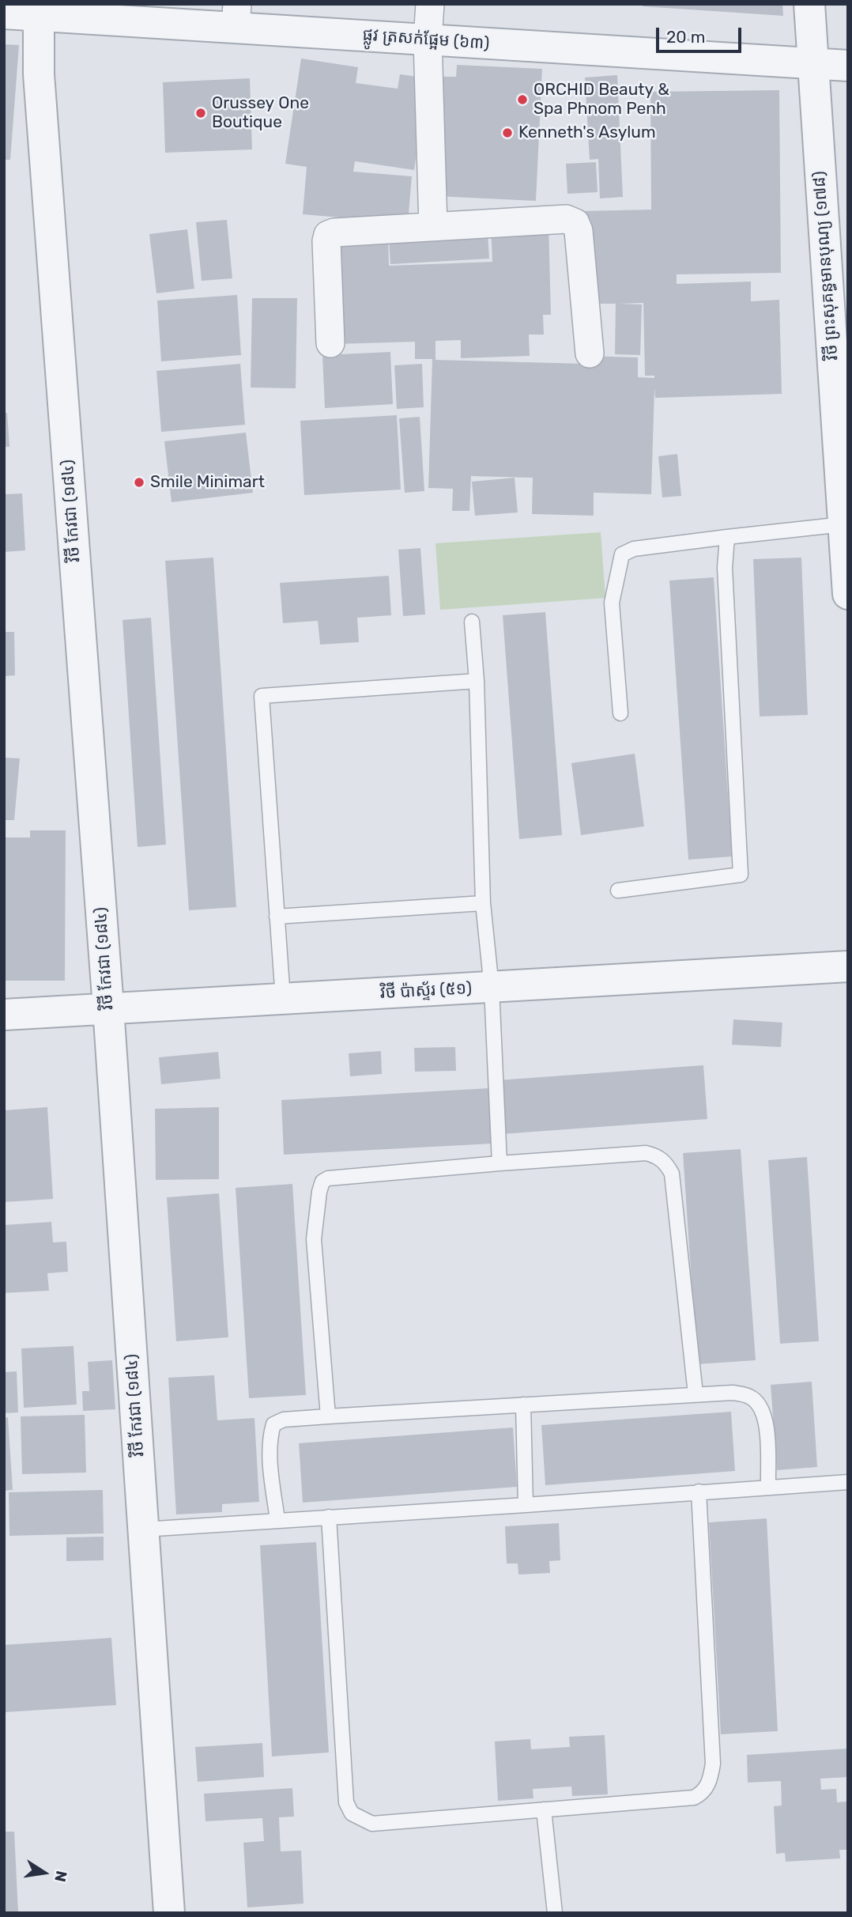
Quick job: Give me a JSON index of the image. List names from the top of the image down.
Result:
{
  "streets": {
    "street": [
      "ផ្លូវ ត្រសក់ផ្អែម (៦៣)",
      "វិថី ព្រះសុគន្ធមានបុណ្យ (១៧៨)",
      "វិថី កែវជា (១៨៤)",
      "វិថី ប៉ាស្ទ័រ (៥១)"
    ]
  },
  "crossings": [
    ["ផ្លូវ ត្រសក់ផ្អែម (៦៣)", "វិថី ព្រះសុគន្ធមានបុណ្យ (១៧៨)"],
    ["ផ្លូវ ត្រសក់ផ្អែម (៦៣)", "វិថី កែវជា (១៨៤)"],
    ["វិថី កែវជា (១៨៤)", "វិថី ប៉ាស្ទ័រ (៥១)"]
  ],
  "places": [
    "ORCHID Beauty & Spa Phnom Penh",
    "Orussey One Boutique",
    "Kenneth's Asylum",
    "Smile Minimart"
  ],
  "scale_bar": "20 m",
  "north": "right"
}
